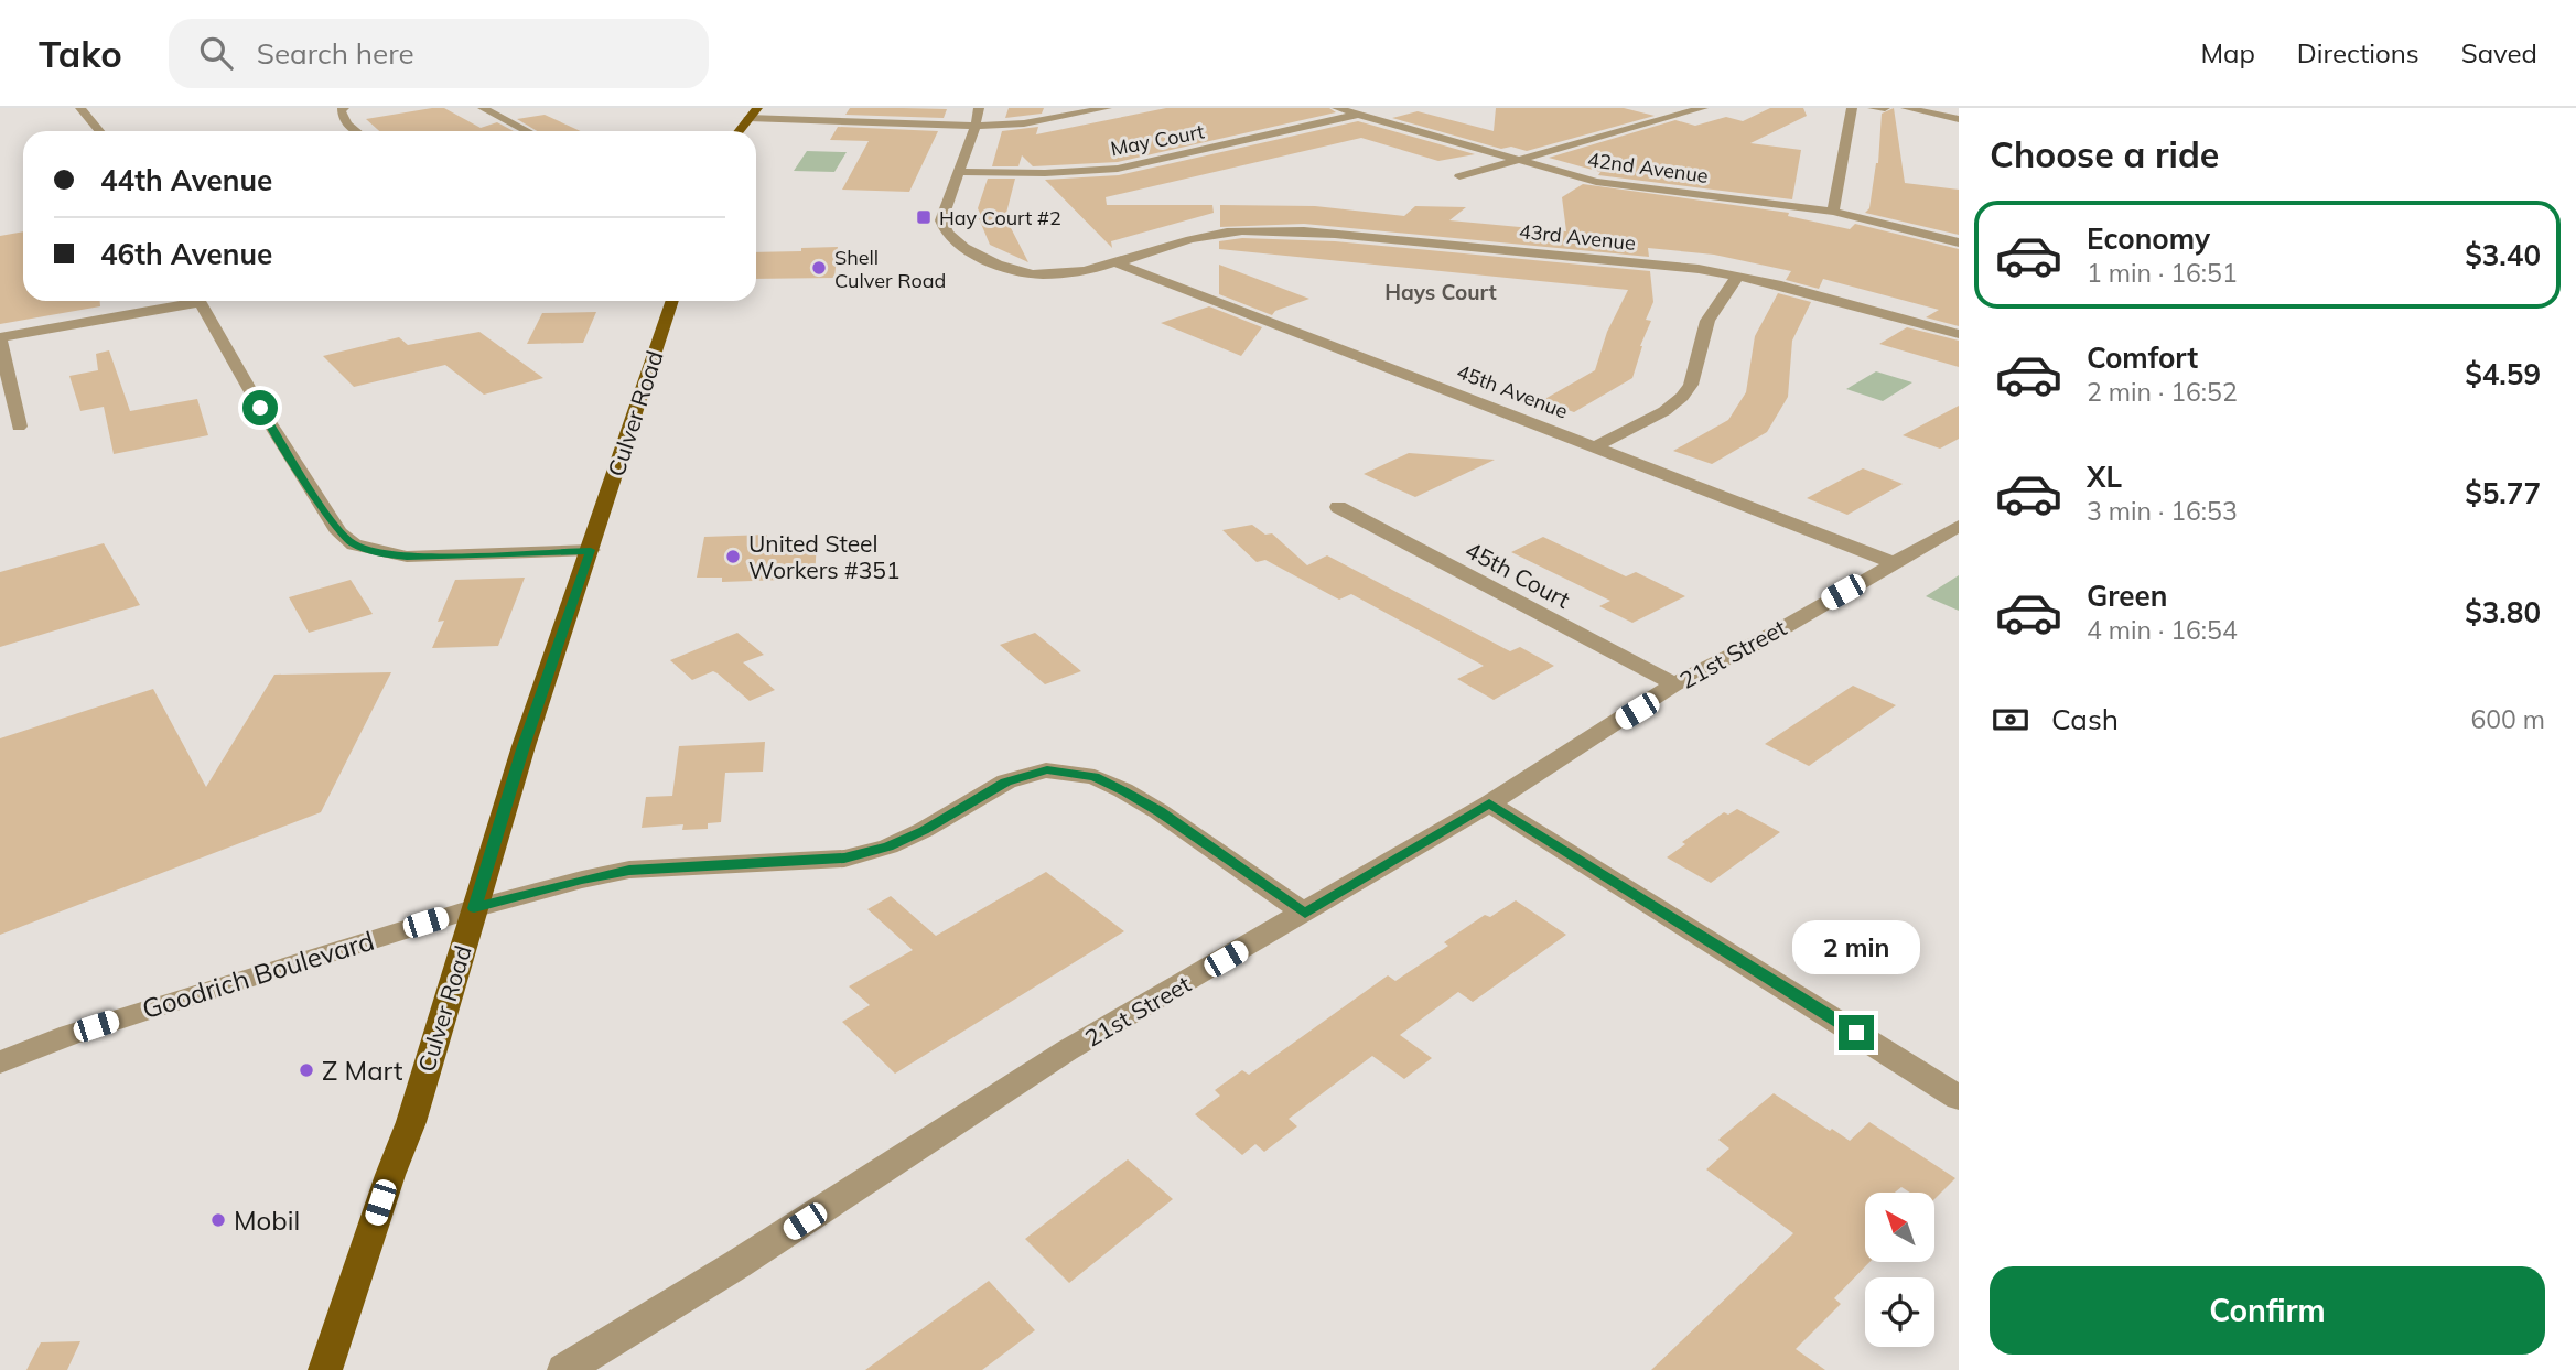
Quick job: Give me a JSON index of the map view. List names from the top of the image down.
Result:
{
  "streets": {
    "main road": ["Culver Road"],
    "street": [
      "May Court",
      "42nd Avenue",
      "43rd Avenue",
      "45th Avenue",
      "45th Court",
      "21st Street",
      "Goodrich Boulevard"
    ]
  },
  "crossings": [
    ["May Court", "42nd Avenue"],
    ["May Court", "43rd Avenue"],
    ["43rd Avenue", "45th Avenue"],
    ["45th Avenue", "21st Street"],
    ["Culver Road", "Goodrich Boulevard"],
    ["45th Court", "21st Street"],
    ["21st Street", "Goodrich Boulevard"]
  ],
  "districts": ["Hays Court"],
  "places": {
    "transit": ["Hay Court #2"],
    "other": [
      "Shell Culver Road",
      "United Steel Workers #351",
      "Z Mart",
      "Mobil"
    ]
  },
  "north": "top left",
  "page": {
    "header": "Tako",
    "search": "Search here",
    "nav": ["Map", "Directions", "Saved"],
    "heading": "Choose a ride",
    "banner": ["44th Avenue", "46th Avenue"],
    "list": [
      {
        "name": "Economy",
        "note": "1 min · 16:51",
        "value": "$3.40"
      },
      {
        "name": "Comfort",
        "note": "2 min · 16:52",
        "value": "$4.59"
      },
      {
        "name": "XL",
        "note": "3 min · 16:53",
        "value": "$5.77"
      },
      {
        "name": "Green",
        "note": "4 min · 16:54",
        "value": "$3.80"
      }
    ],
    "pay": ["Cash", "600 m"],
    "bubble": "2 min",
    "buttons": "Confirm"
  }
}
